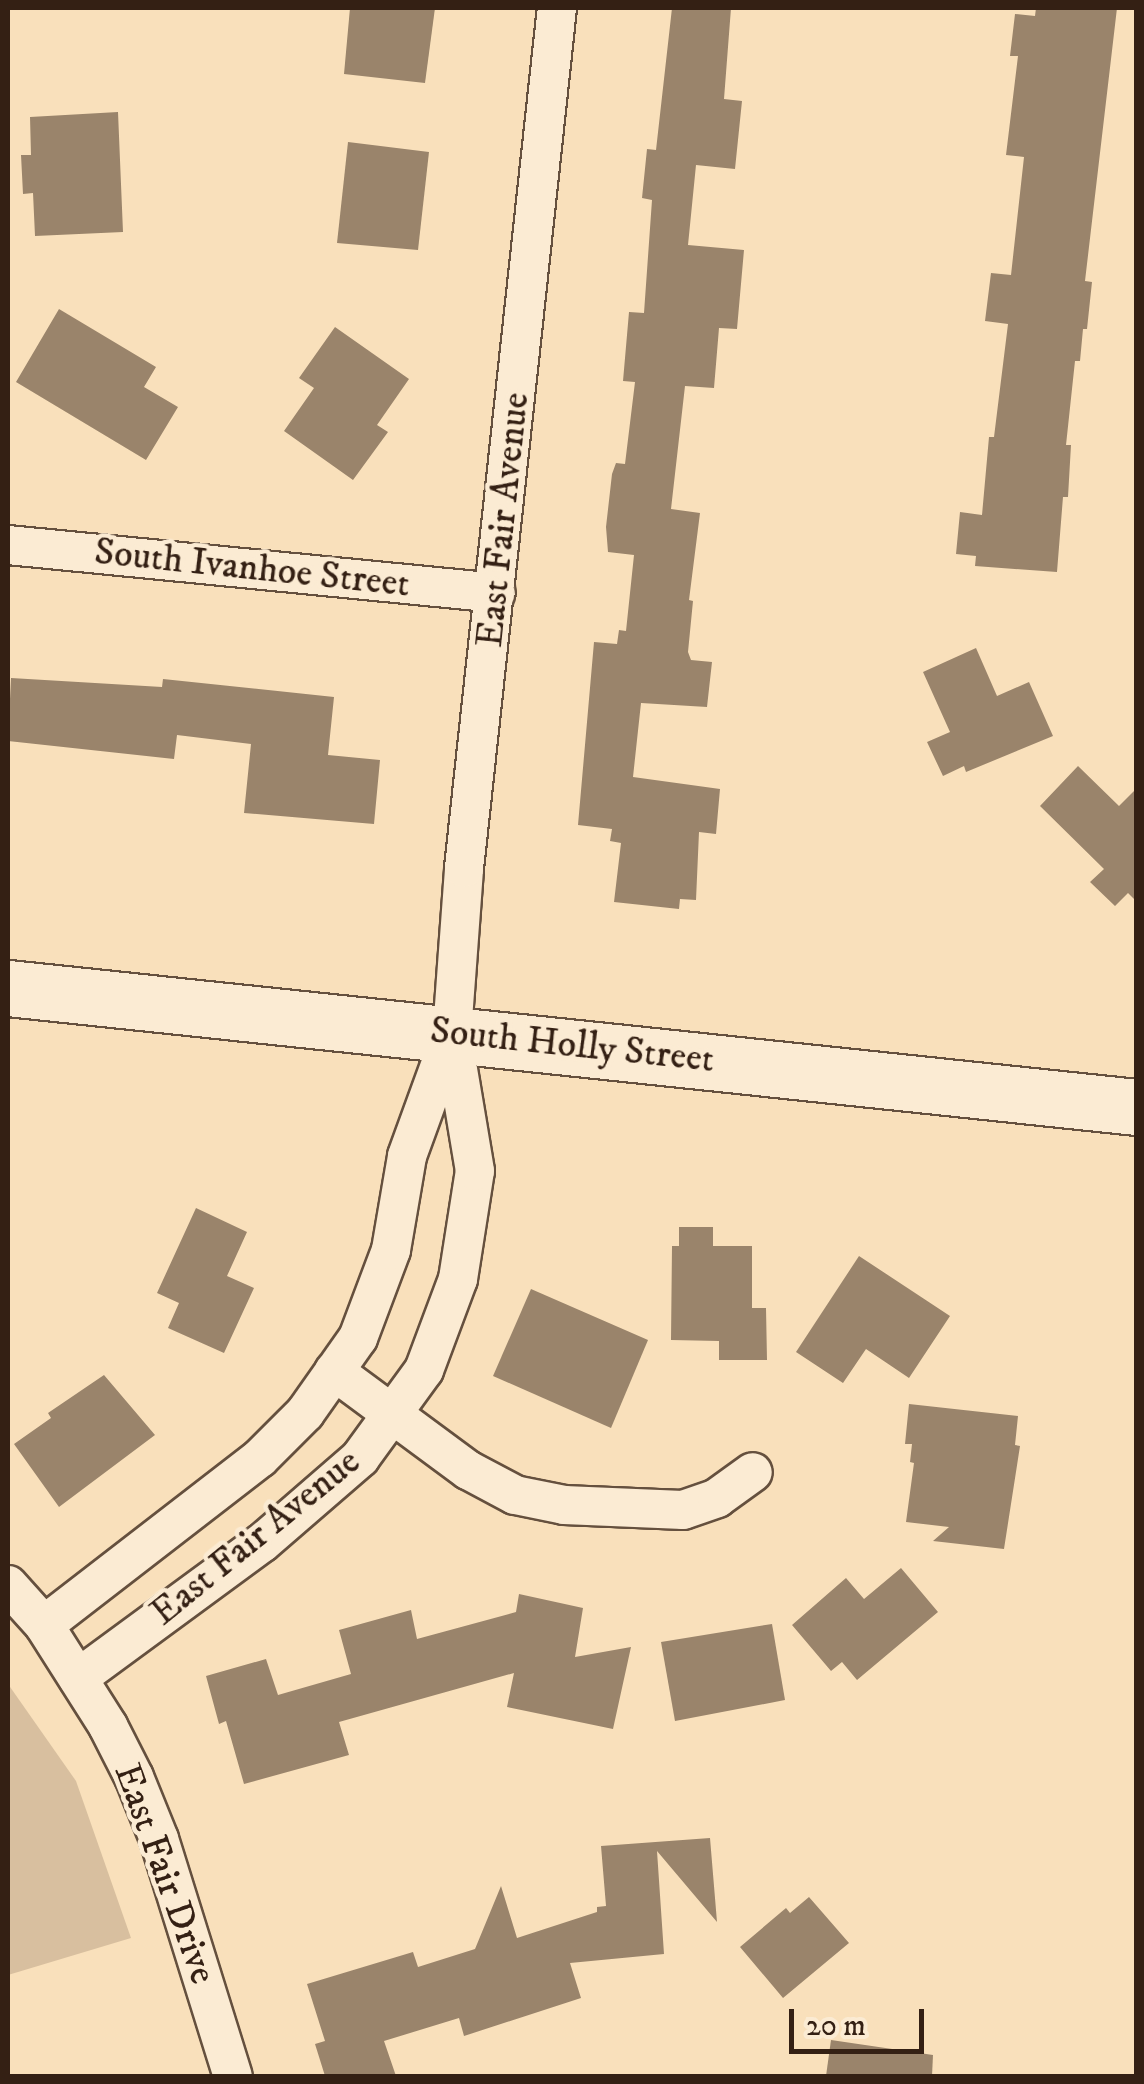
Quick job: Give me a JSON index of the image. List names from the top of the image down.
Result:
{
  "streets": {
    "main road": ["South Holly Street"],
    "street": ["East Fair Avenue", "South Ivanhoe Street", "East Fair Drive"]
  },
  "crossings": [
    ["East Fair Avenue", "South Ivanhoe Street"],
    ["East Fair Avenue", "South Holly Street"],
    ["East Fair Avenue", "East Fair Drive"]
  ],
  "scale_bar": "20 m"
}
